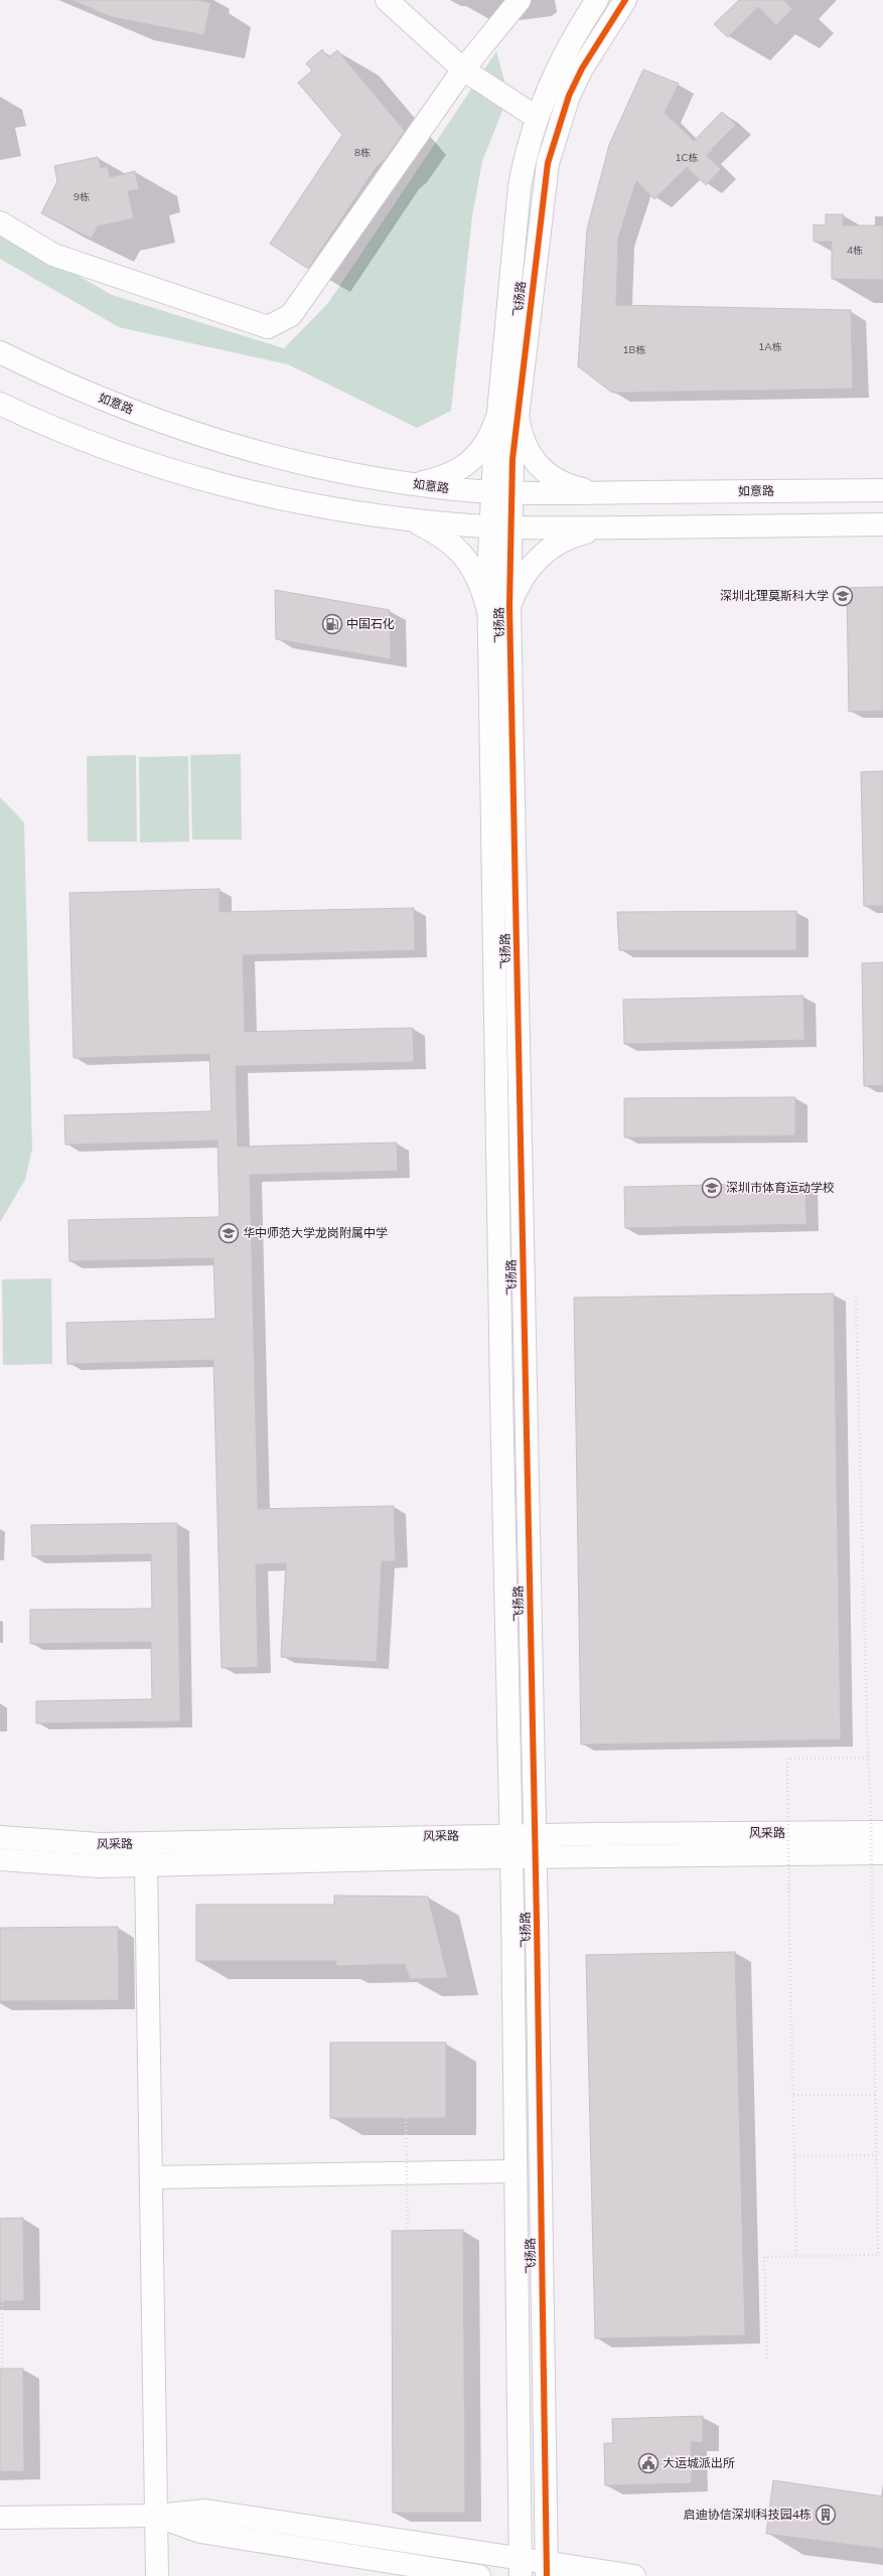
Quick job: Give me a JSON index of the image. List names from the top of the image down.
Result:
{
  "streets": {
    "street": ["飞扬路", "如意路", "风采路"]
  },
  "crossings": [
    ["飞扬路", "如意路"],
    ["飞扬路", "风采路"]
  ],
  "places": {
    "school or university": ["深圳北理莫斯科大学", "深圳市体育运动学校", "华中师范大学龙岗附属中学"],
    "fuel station": ["中国石化"],
    "public building": ["大运城派出所"],
    "building": ["启迪协信深圳科技园4栋"]
  },
  "house_numbers": [
    "8栋",
    "1C栋",
    "9栋",
    "4栋",
    "1A栋",
    "1B栋"
  ]
}
